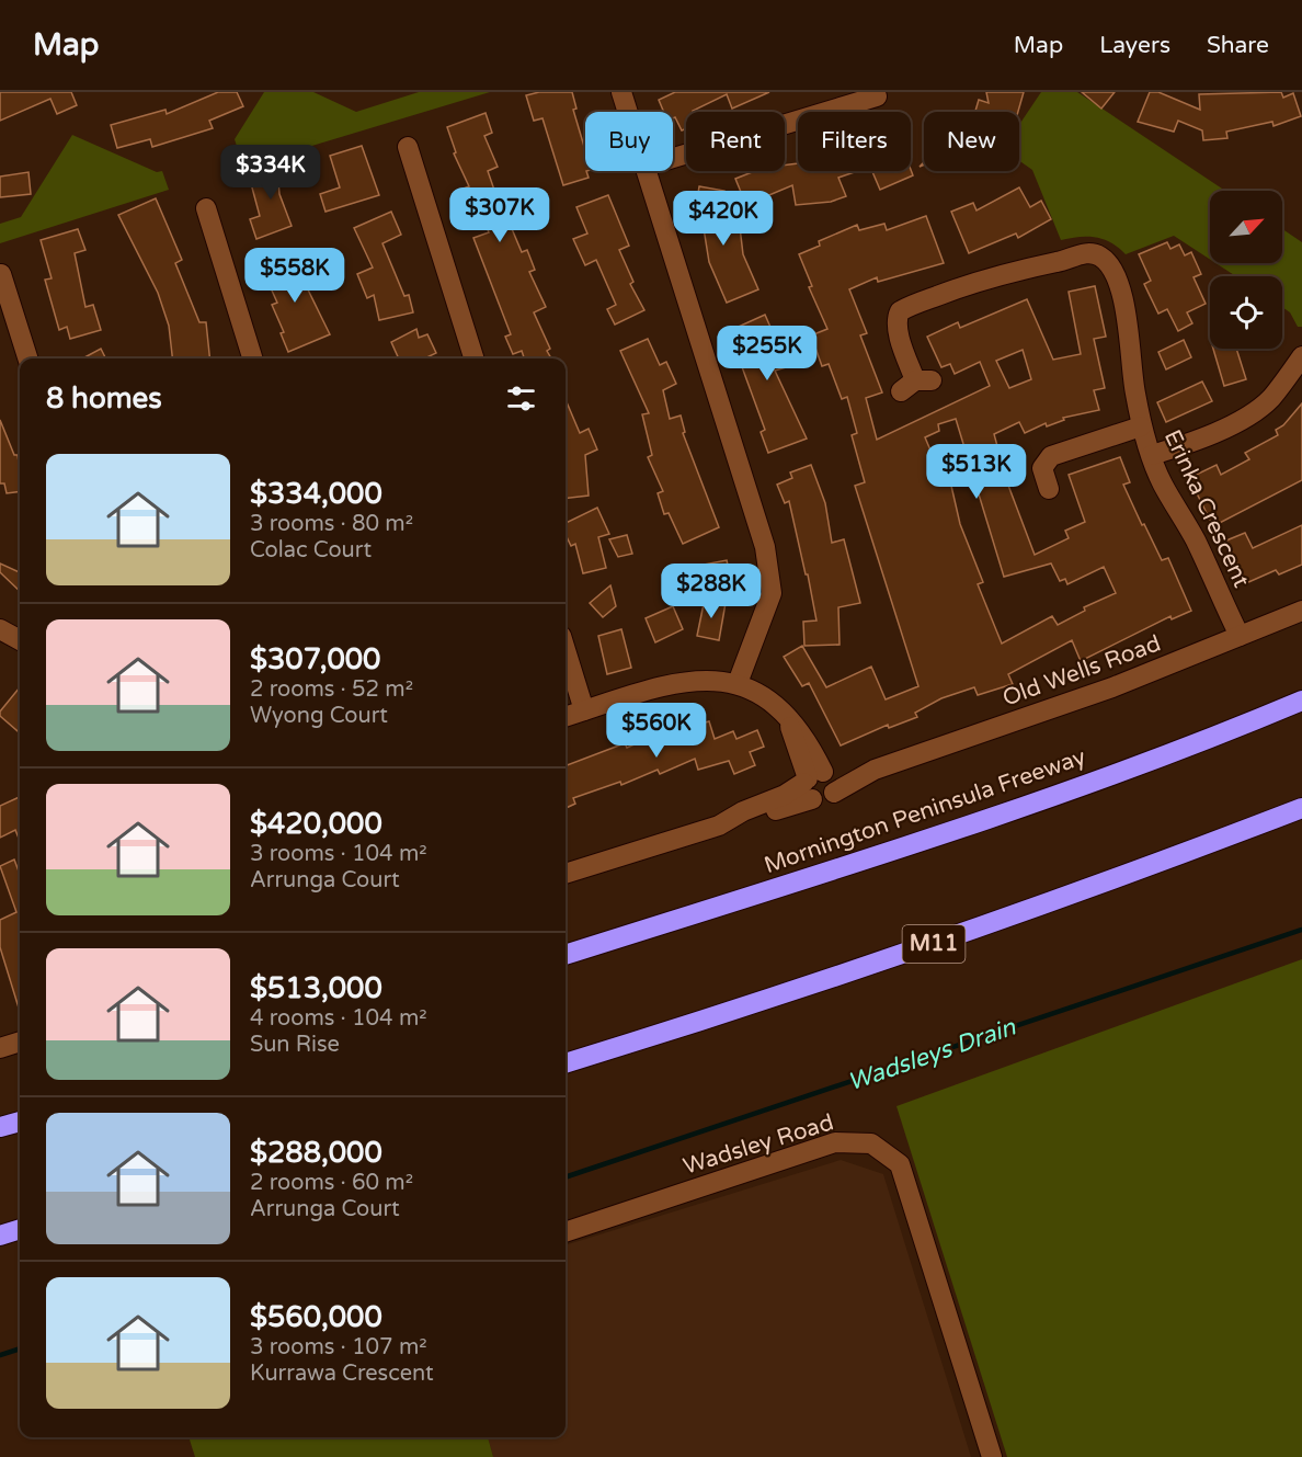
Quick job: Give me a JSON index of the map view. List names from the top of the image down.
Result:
{
  "streets": {
    "highway": ["Mornington Peninsula Freeway", "M11"],
    "street": ["Erinka Crescent", "Old Wells Road", "Wadsley Road"]
  },
  "crossings": [
    ["Erinka Crescent", "Old Wells Road"]
  ],
  "water": ["Wadsleys Drain"],
  "north": "top right",
  "page": {
    "header": "Map",
    "nav": ["Map", "Layers", "Share"],
    "chip": [
      "Buy",
      "Rent",
      "Filters",
      "New"
    ],
    "price": [
      "$334K",
      "$307K",
      "$420K",
      "$558K",
      "$255K",
      "$513K",
      "$288K",
      "$560K"
    ],
    "heading": "8 homes",
    "list": [
      {
        "name": "$334,000",
        "note": "3 rooms · 80 m² · Colac Court"
      },
      {
        "name": "$307,000",
        "note": "2 rooms · 52 m² · Wyong Court"
      },
      {
        "name": "$420,000",
        "note": "3 rooms · 104 m² · Arrunga Court"
      },
      {
        "name": "$513,000",
        "note": "4 rooms · 104 m² · Sun Rise"
      },
      {
        "name": "$288,000",
        "note": "2 rooms · 60 m² · Arrunga Court"
      },
      {
        "name": "$560,000",
        "note": "3 rooms · 107 m² · Kurrawa Crescent"
      }
    ]
  }
}
